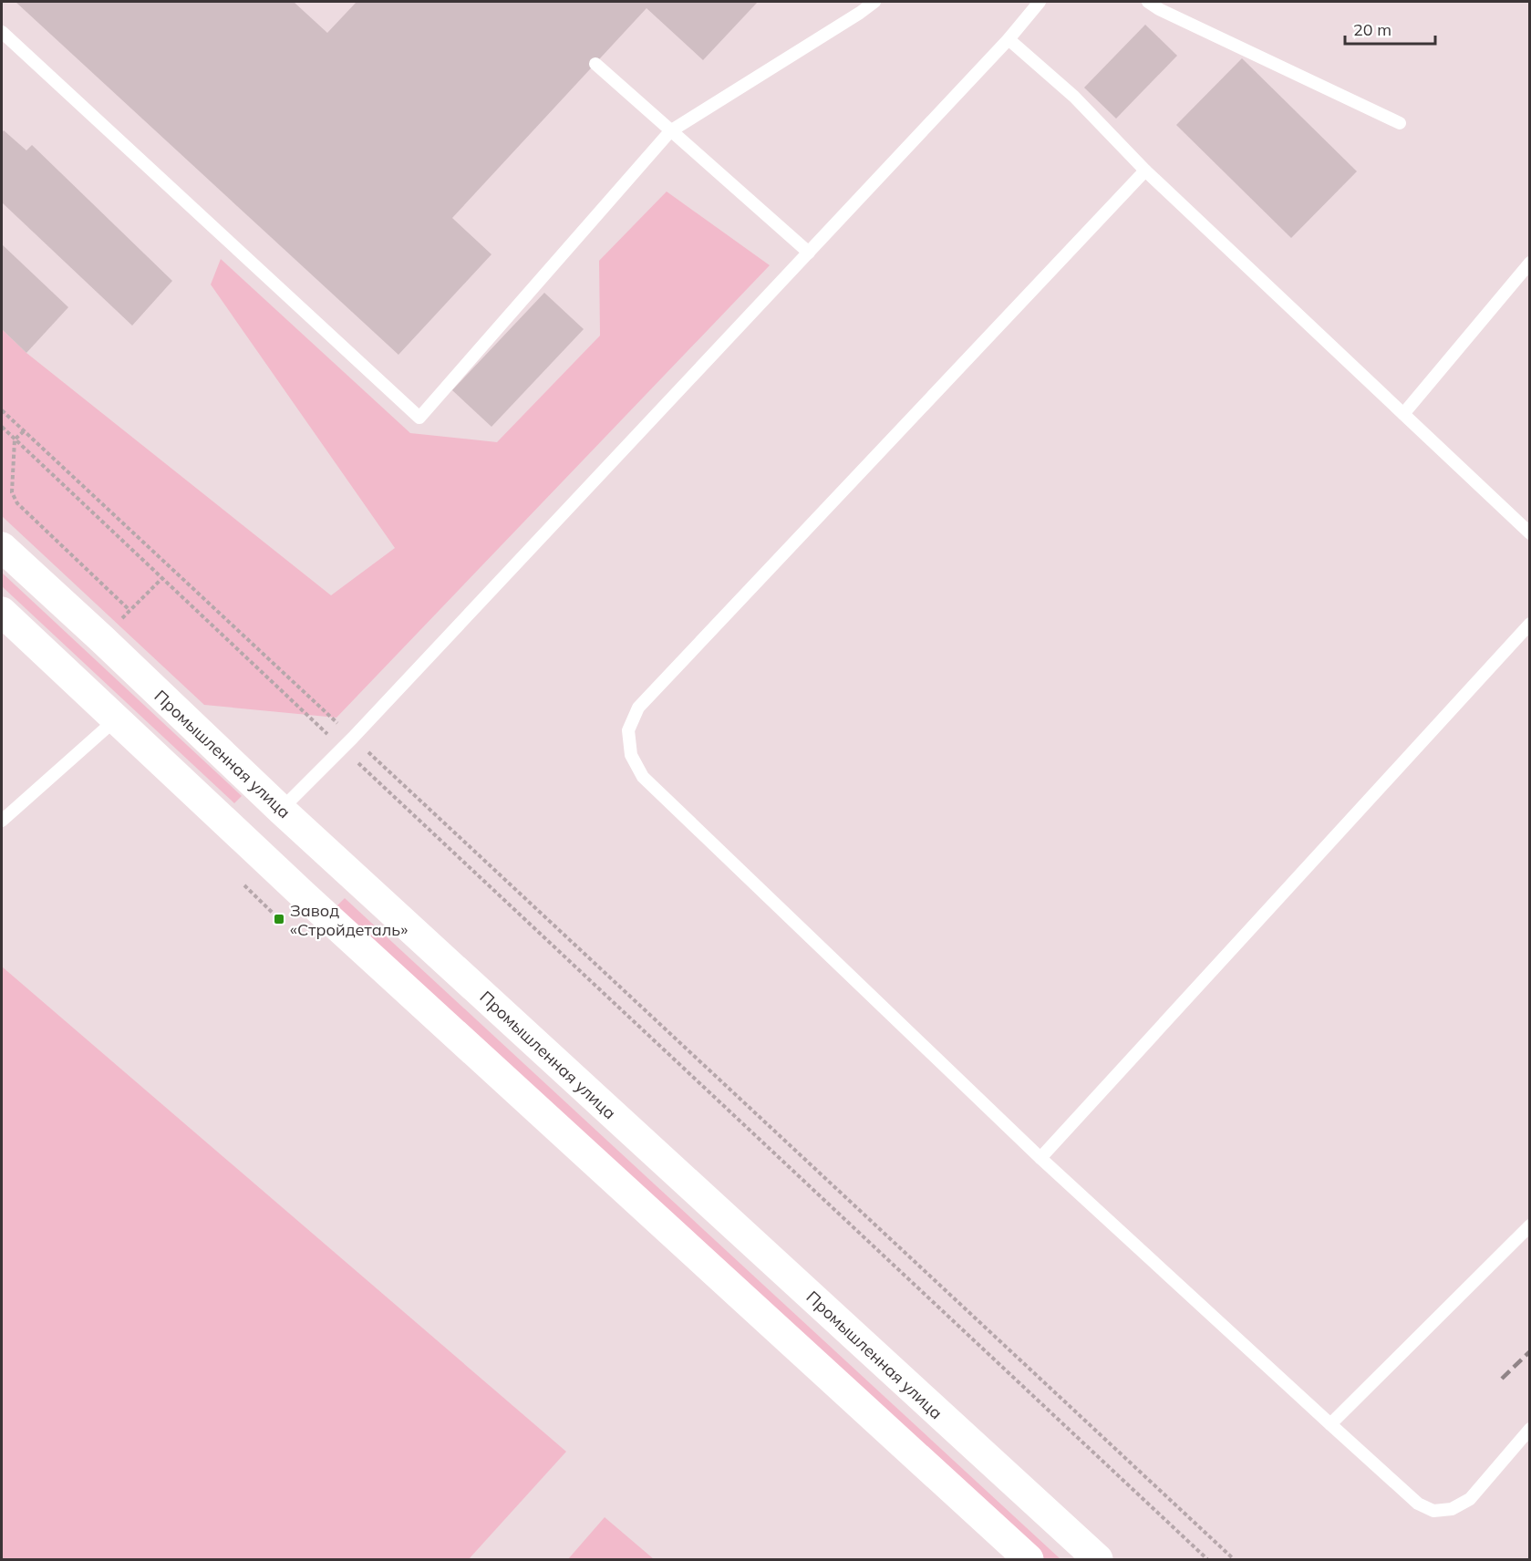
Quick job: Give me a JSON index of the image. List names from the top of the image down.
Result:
{
  "streets": {
    "main road": ["Промышленная улица"]
  },
  "places": {
    "transit": ["Завод «Стройдеталь»"]
  },
  "scale_bar": "20 m"
}
